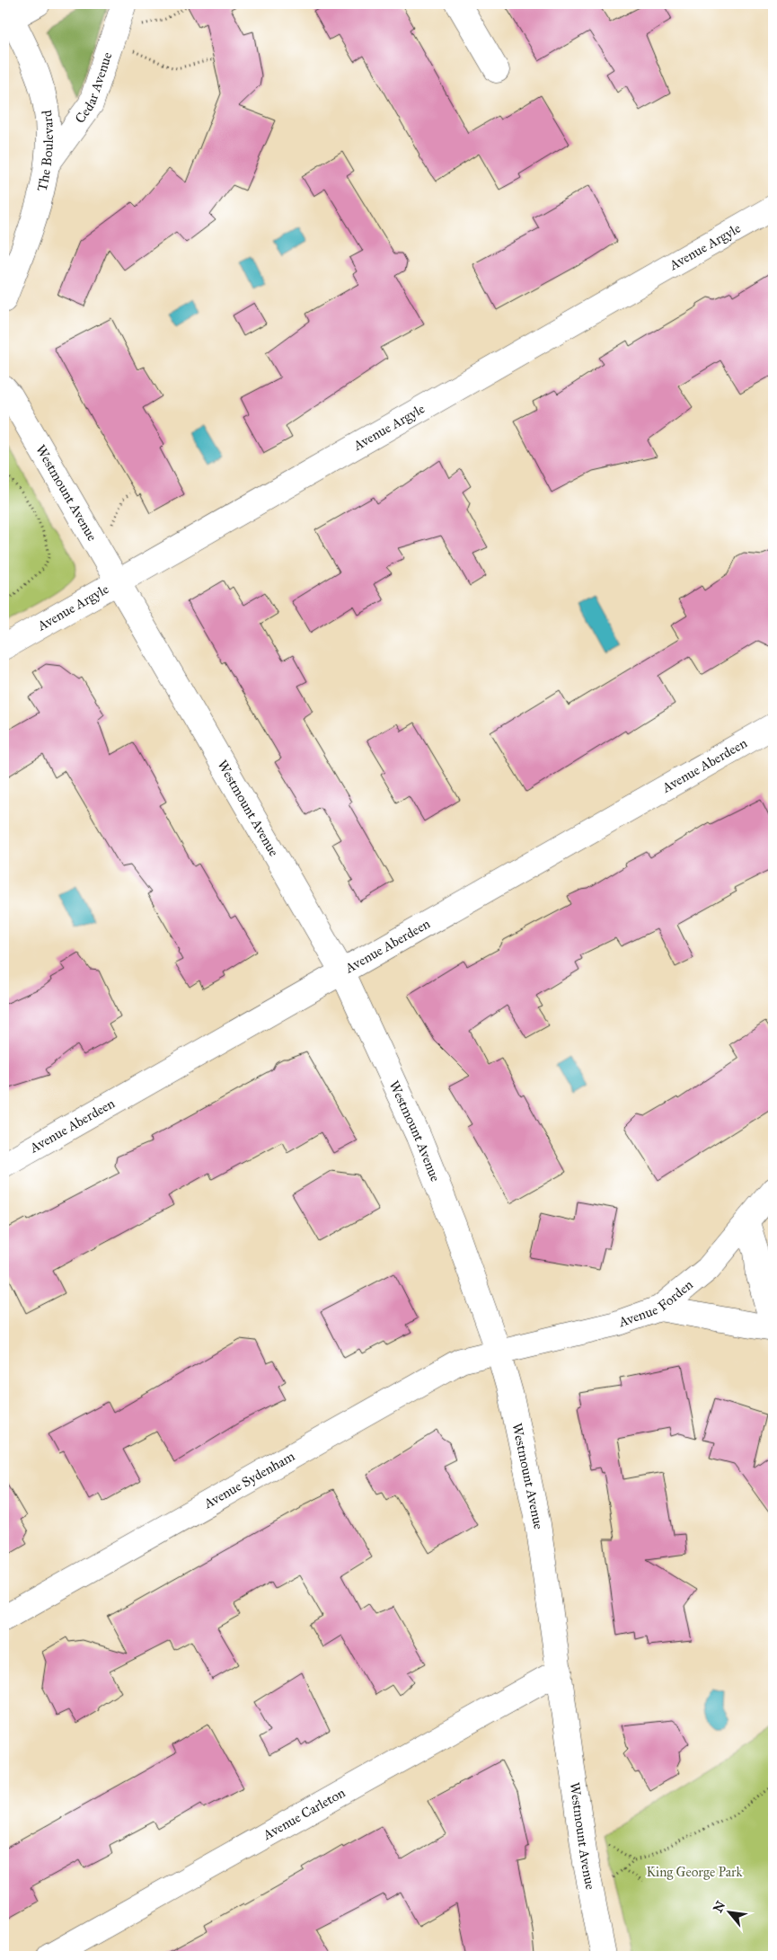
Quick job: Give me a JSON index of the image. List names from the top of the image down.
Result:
{
  "streets": {
    "street": [
      "Cedar Avenue",
      "The Boulevard",
      "Avenue Argyle",
      "Westmount Avenue",
      "Avenue Aberdeen",
      "Avenue Forden",
      "Avenue Sydenham",
      "Avenue Carleton"
    ]
  },
  "crossings": [
    ["Cedar Avenue", "The Boulevard"],
    ["Avenue Argyle", "Westmount Avenue"],
    ["Westmount Avenue", "Avenue Aberdeen"],
    ["Westmount Avenue", "Avenue Forden"],
    ["Westmount Avenue", "Avenue Sydenham"],
    ["Westmount Avenue", "Avenue Carleton"],
    ["Avenue Forden", "Avenue Sydenham"]
  ],
  "parks": ["King George Park"],
  "north": "top left"
}
